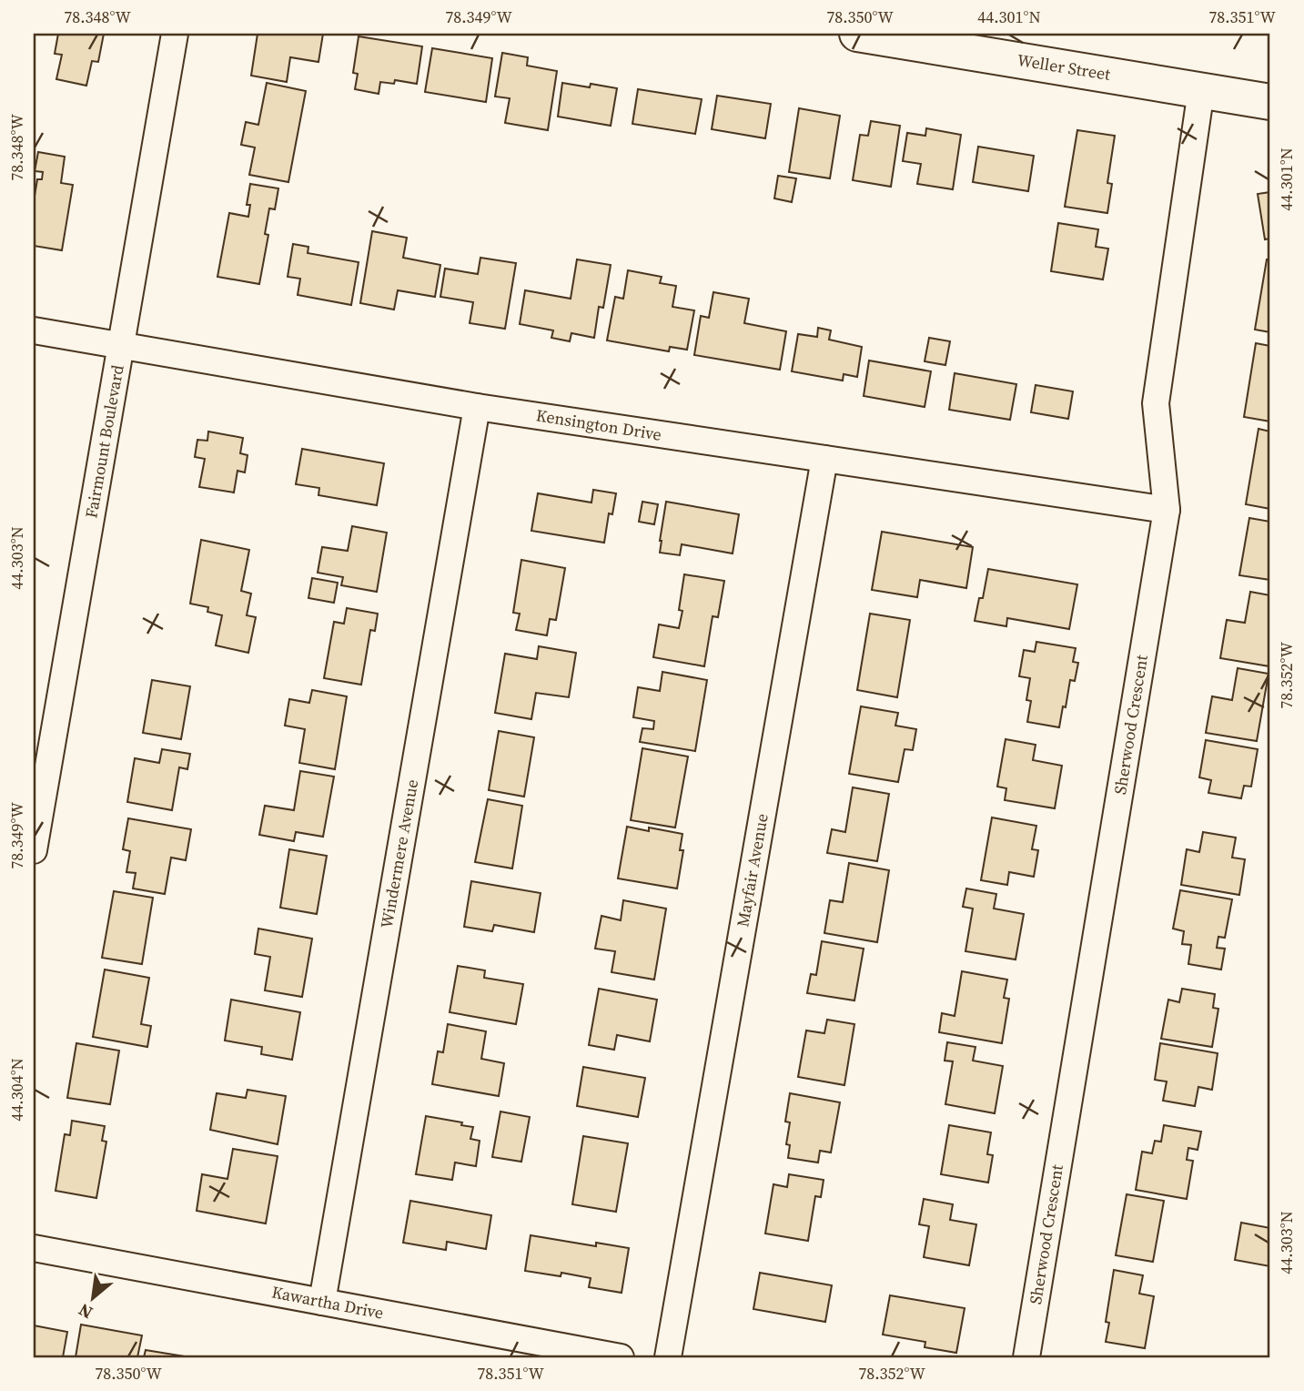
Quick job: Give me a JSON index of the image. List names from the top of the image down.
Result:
{
  "streets": {
    "street": [
      "Weller Street",
      "Kensington Drive",
      "Fairmount Boulevard",
      "Sherwood Crescent",
      "Windermere Avenue",
      "Mayfair Avenue",
      "Kawartha Drive"
    ]
  },
  "crossings": [
    ["Weller Street", "Sherwood Crescent"],
    ["Kensington Drive", "Fairmount Boulevard"],
    ["Kensington Drive", "Sherwood Crescent"],
    ["Kensington Drive", "Windermere Avenue"],
    ["Kensington Drive", "Mayfair Avenue"],
    ["Windermere Avenue", "Kawartha Drive"]
  ],
  "north": "bottom left",
  "coordinates": [
    "78.348°W",
    "78.349°W",
    "78.350°W",
    "44.301°N",
    "78.351°W",
    "44.303°N",
    "78.352°W",
    "44.304°N"
  ]
}
